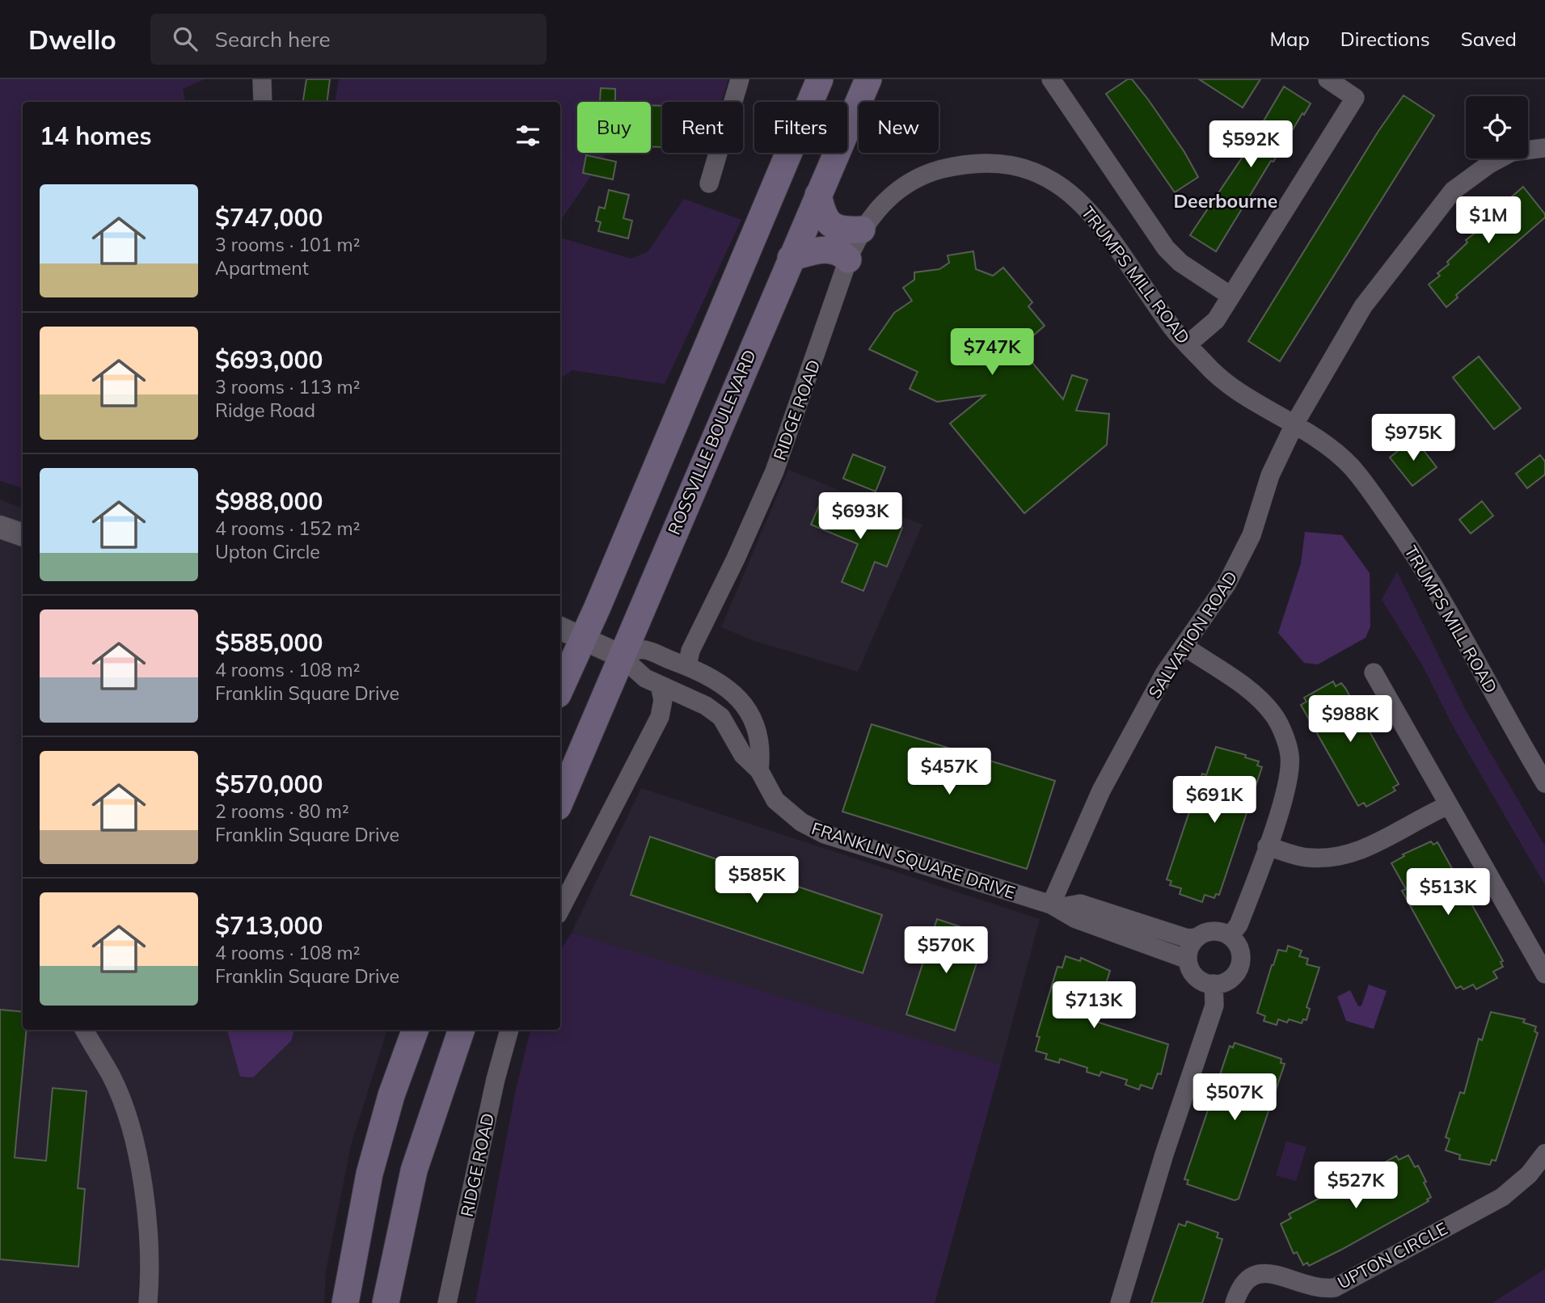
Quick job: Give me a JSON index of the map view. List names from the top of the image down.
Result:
{
  "streets": {
    "main road": ["ROSSVILLE BOULEVARD"],
    "street": [
      "TRUMPS MILL ROAD",
      "RIDGE ROAD",
      "SALVATION ROAD",
      "FRANKLIN SQUARE DRIVE",
      "UPTON CIRCLE"
    ]
  },
  "crossings": [
    ["TRUMPS MILL ROAD", "RIDGE ROAD"],
    ["TRUMPS MILL ROAD", "SALVATION ROAD"],
    ["ROSSVILLE BOULEVARD", "FRANKLIN SQUARE DRIVE"],
    ["SALVATION ROAD", "FRANKLIN SQUARE DRIVE"]
  ],
  "districts": ["Deerbourne"],
  "page": {
    "header": "Dwello",
    "search": "Search here",
    "nav": ["Map", "Directions", "Saved"],
    "chip": [
      "Buy",
      "Rent",
      "Filters",
      "New"
    ],
    "heading": "14 homes",
    "price": [
      "$592K",
      "$1M",
      "$747K",
      "$975K",
      "$693K",
      "$988K",
      "$457K",
      "$691K",
      "$585K",
      "$513K",
      "$570K",
      "$713K",
      "$507K",
      "$527K"
    ],
    "list": [
      {
        "name": "$747,000",
        "note": "3 rooms · 101 m² · Apartment"
      },
      {
        "name": "$693,000",
        "note": "3 rooms · 113 m² · Ridge Road"
      },
      {
        "name": "$988,000",
        "note": "4 rooms · 152 m² · Upton Circle"
      },
      {
        "name": "$585,000",
        "note": "4 rooms · 108 m² · Franklin Square Drive"
      },
      {
        "name": "$570,000",
        "note": "2 rooms · 80 m² · Franklin Square Drive"
      },
      {
        "name": "$713,000",
        "note": "4 rooms · 108 m² · Franklin Square Drive"
      }
    ]
  }
}
